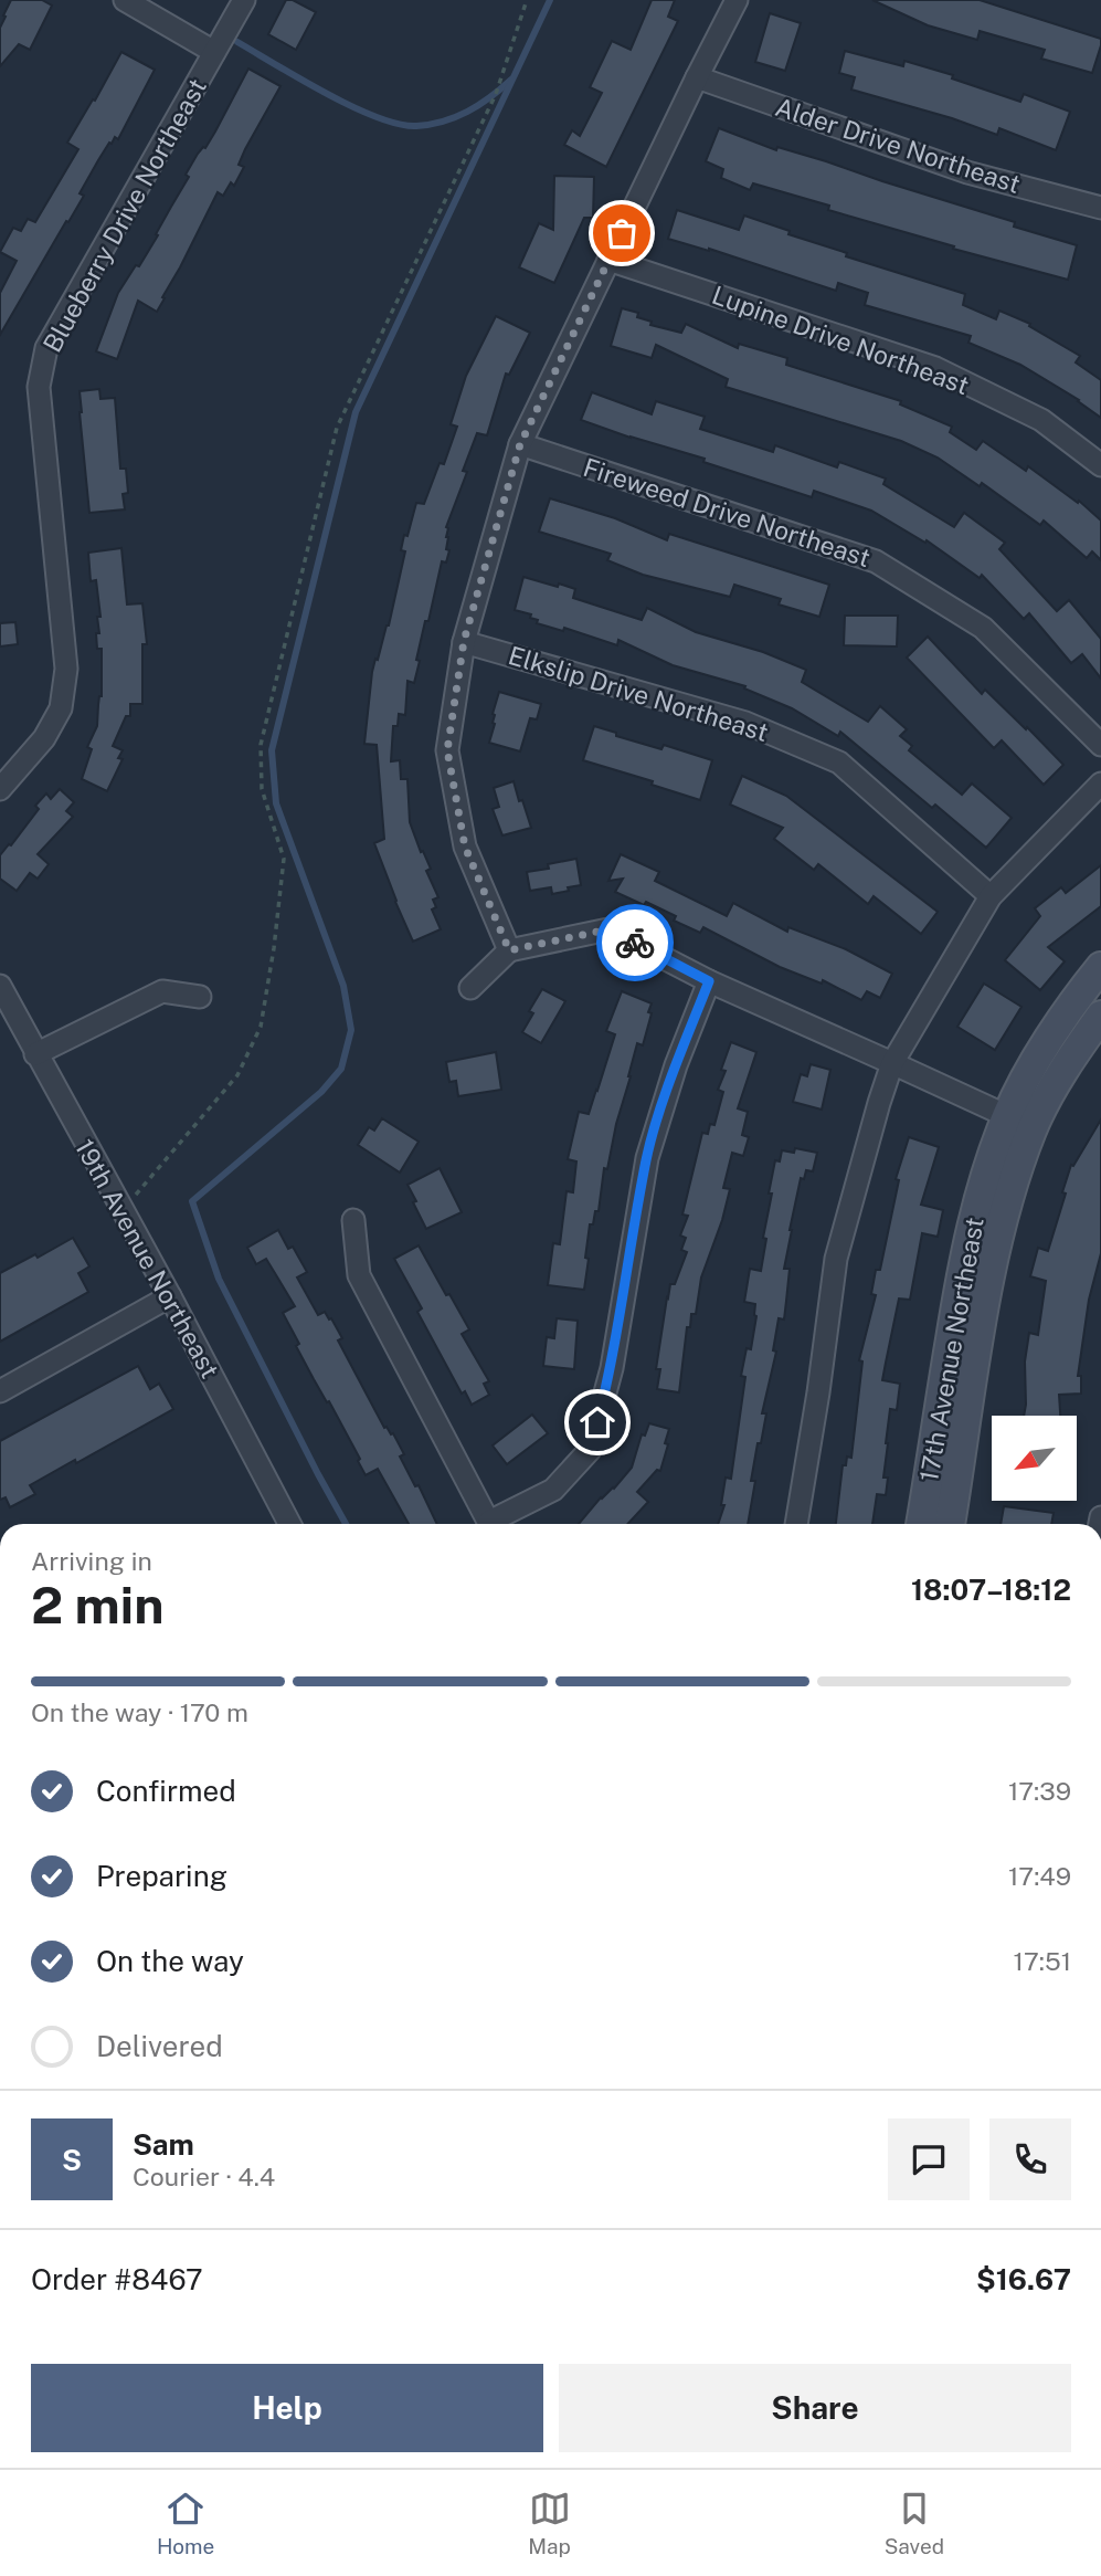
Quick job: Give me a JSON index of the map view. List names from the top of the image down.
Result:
{
  "streets": {
    "street": [
      "Alder Drive Northeast",
      "Blueberry Drive Northeast",
      "Lupine Drive Northeast",
      "Fireweed Drive Northeast",
      "Elkslip Drive Northeast",
      "19th Avenue Northeast",
      "17th Avenue Northeast"
    ]
  },
  "north": "bottom left",
  "page": {
    "heading": ["2 min", "Arriving in", "18:07–18:12"],
    "panel": [
      "Sam",
      "Courier · 4.4",
      "Order #8467",
      "$16.67"
    ],
    "bar": "On the way · 170 m",
    "list": [
      ["Confirmed", "17:39"],
      ["Preparing", "17:49"],
      ["On the way", "17:51"],
      "Delivered"
    ],
    "round": "S",
    "buttons": ["Help", "Share"],
    "tabs": ["Home", "Map", "Saved"]
  }
}
